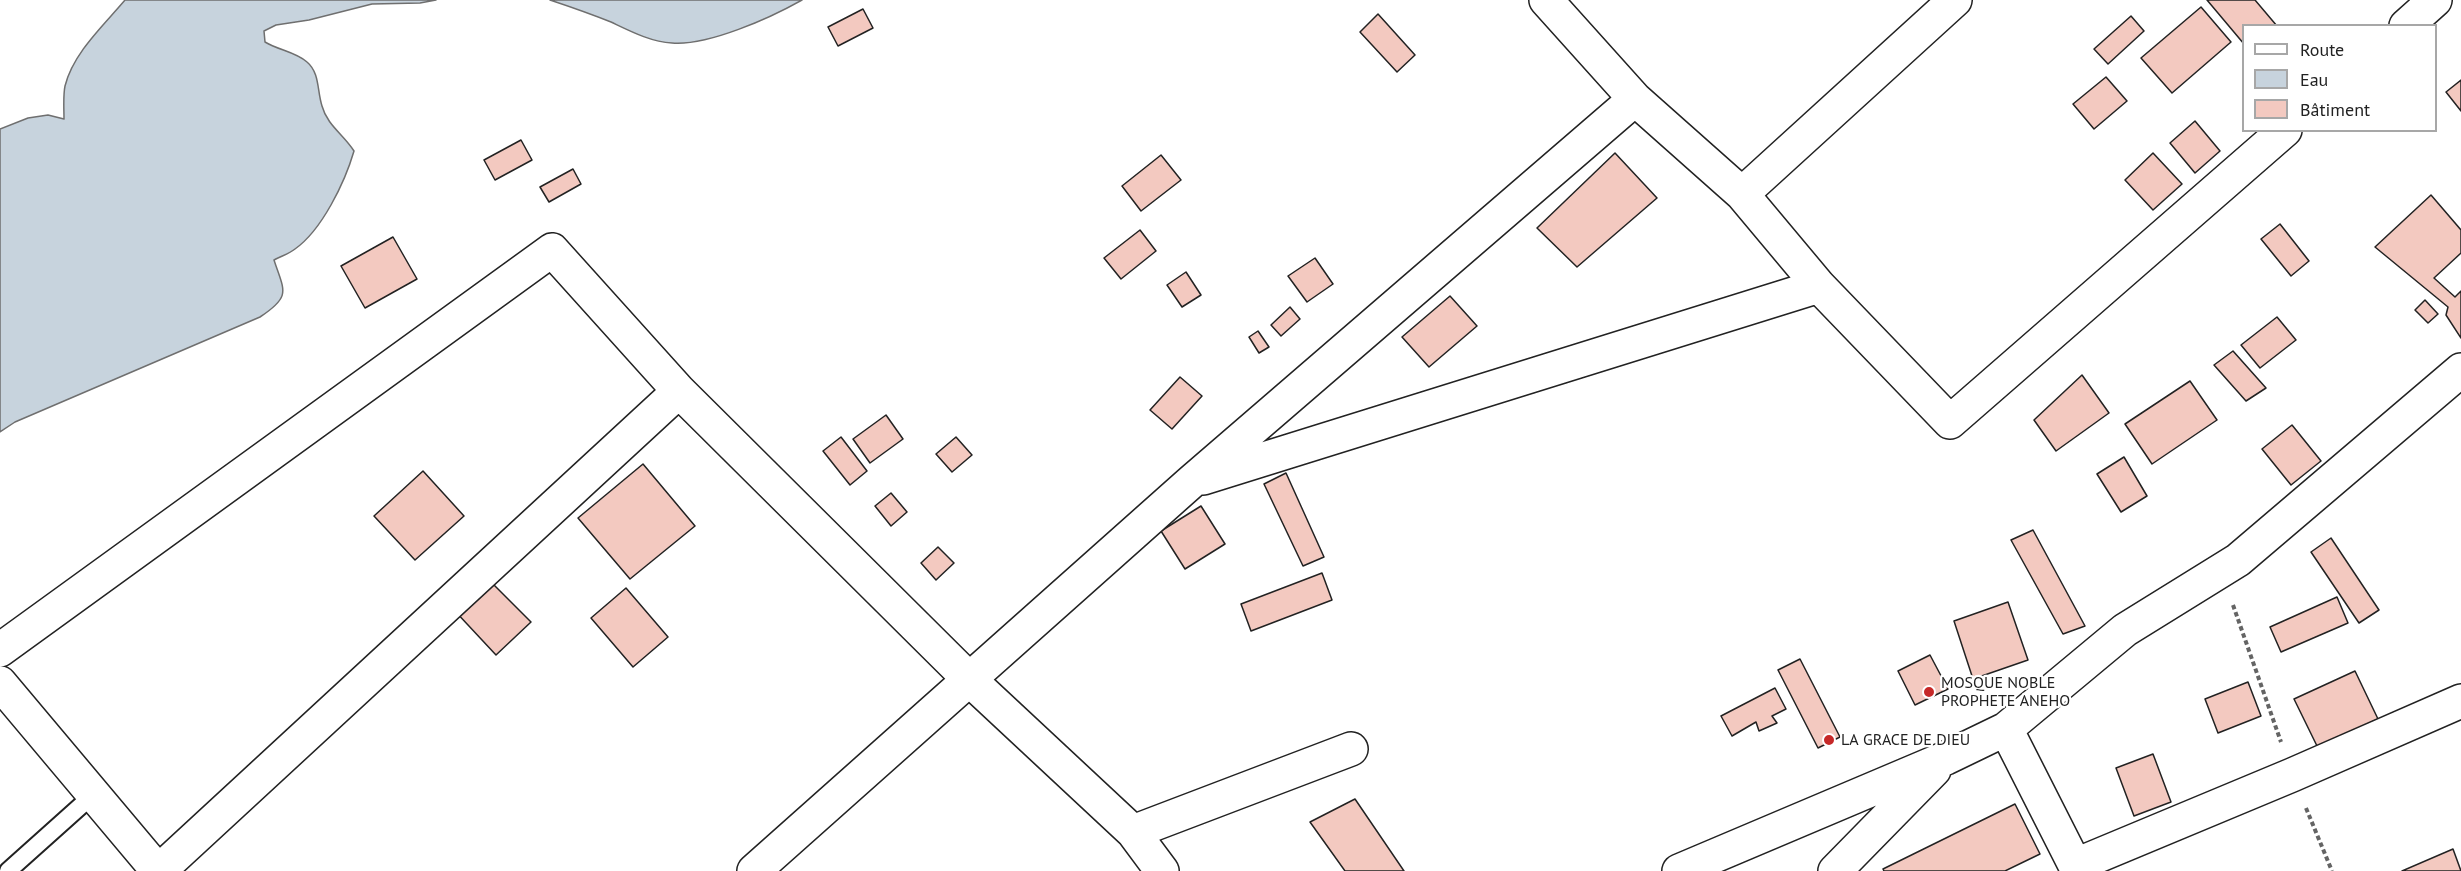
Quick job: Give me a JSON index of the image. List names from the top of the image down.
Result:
{
  "places": ["MOSQUE NOBLE PROPHETE ANEHO", "LA GRACE DE DIEU"],
  "legend": ["Route", "Eau", "Bâtiment"]
}
